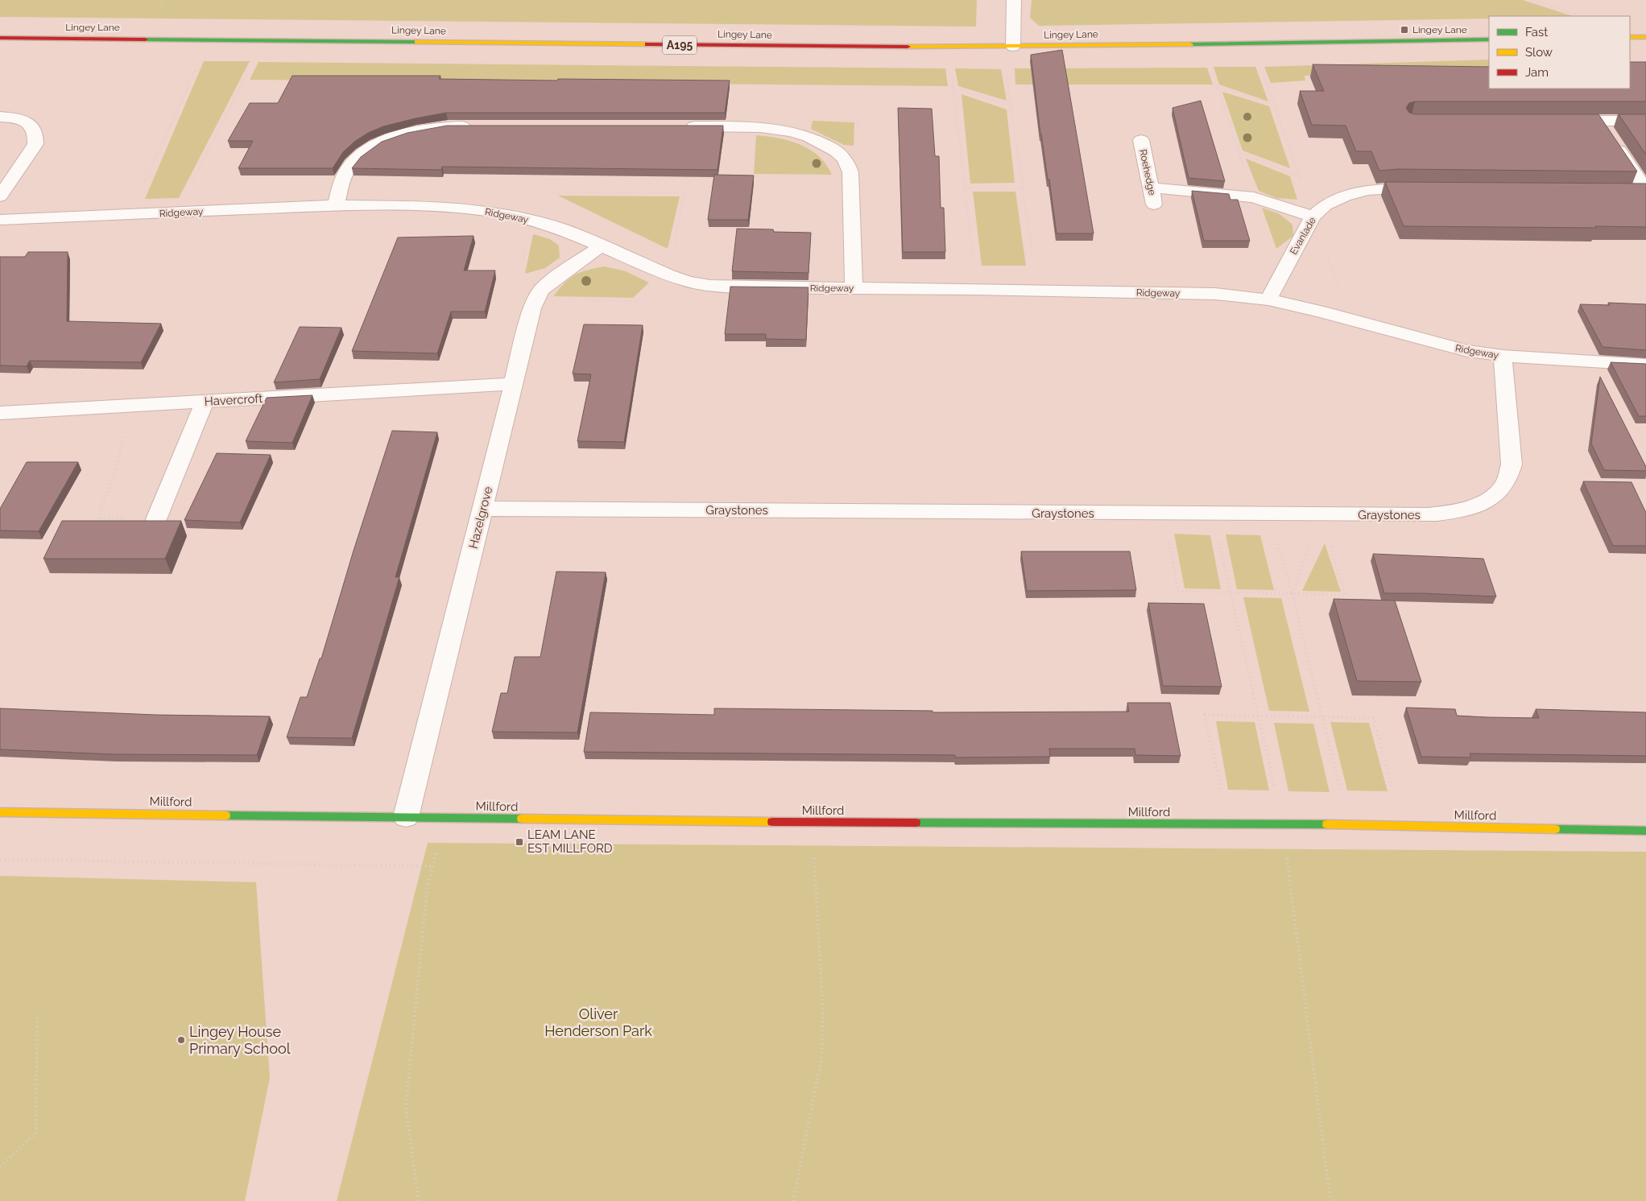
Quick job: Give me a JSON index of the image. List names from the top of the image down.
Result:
{
  "streets": {
    "main road": ["Lingey Lane", "A195", "Millford"],
    "street": [
      "Roehedge",
      "Ridgeway",
      "Evanlade",
      "Havercroft",
      "Graystones",
      "Hazelgrove"
    ]
  },
  "crossings": [
    ["Ridgeway", "Evanlade"],
    ["Ridgeway", "Graystones"],
    ["Ridgeway", "Hazelgrove"],
    ["Havercroft", "Hazelgrove"],
    ["Graystones", "Hazelgrove"],
    ["Hazelgrove", "Millford"]
  ],
  "parks": ["Oliver Henderson Park"],
  "places": {
    "transit": ["Lingey Lane", "LEAM LANE EST MILLFORD"],
    "other": ["Lingey House Primary School"]
  },
  "legend": ["Fast", "Slow", "Jam"]
}
